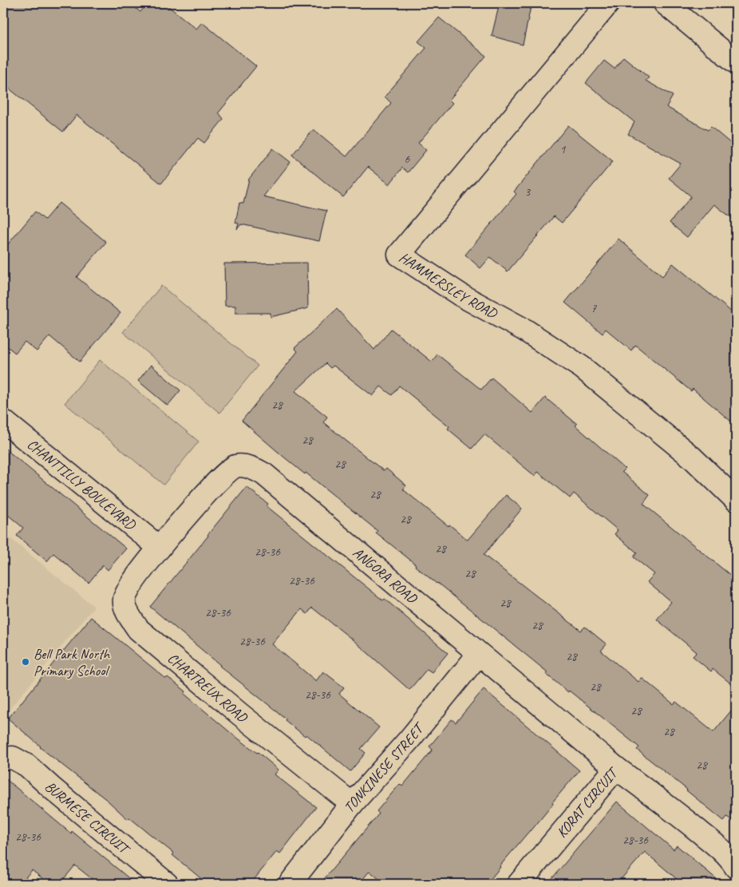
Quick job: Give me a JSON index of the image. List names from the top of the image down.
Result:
{
  "streets": {
    "street": [
      "HAMMERSLEY ROAD",
      "CHANTTILLY BOULEVARD",
      "ANGORA ROAD",
      "CHARTREUX ROAD",
      "TONKINESE STREET",
      "KORAT CIRCUIT",
      "BURMESE CIRCUIT"
    ]
  },
  "crossings": [
    ["CHANTTILLY BOULEVARD", "ANGORA ROAD"],
    ["CHANTTILLY BOULEVARD", "CHARTREUX ROAD"],
    ["ANGORA ROAD", "CHARTREUX ROAD"],
    ["ANGORA ROAD", "TONKINESE STREET"],
    ["ANGORA ROAD", "KORAT CIRCUIT"],
    ["CHARTREUX ROAD", "TONKINESE STREET"]
  ],
  "places": ["Bell Park North Primary School"],
  "house_numbers": [
    "1",
    "6",
    "3",
    "7",
    "28",
    "28",
    "28",
    "28",
    "28",
    "28",
    "28-36",
    "28",
    "28-36",
    "28",
    "28-36",
    "28",
    "28-36",
    "28",
    "28",
    "28-36",
    "28",
    "28",
    "28",
    "28-36",
    "28-36"
  ]
}
